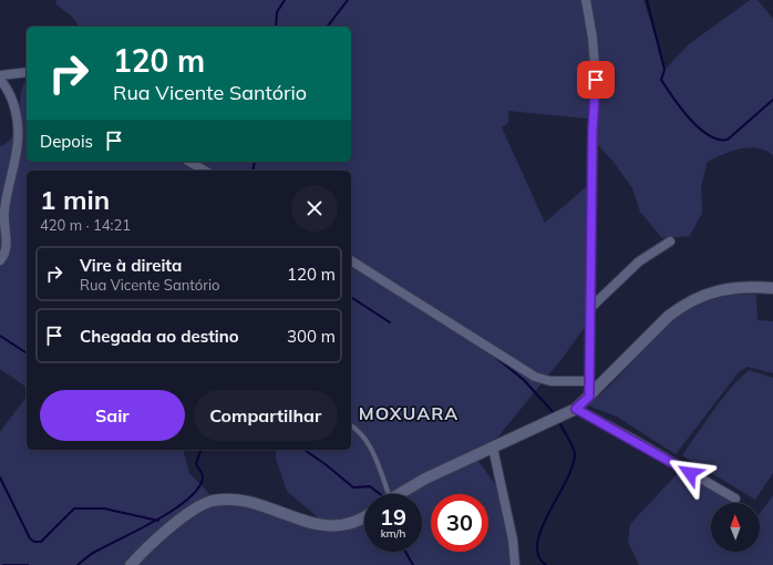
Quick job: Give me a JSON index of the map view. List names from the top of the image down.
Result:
{
  "districts": ["MOXUARA"],
  "north": "top",
  "page": {
    "turn": ["120 m", "Rua Vicente Santório"],
    "then": "Depois",
    "heading": ["1 min", "420 m · 14:21"],
    "list": [
      {
        "name": "Vire à direita",
        "note": "Rua Vicente Santório",
        "value": "120 m"
      },
      {
        "name": "Chegada ao destino",
        "value": "300 m"
      }
    ],
    "buttons": ["Sair", "Compartilhar"],
    "speed": "19 km/h",
    "limit": "30"
  }
}
